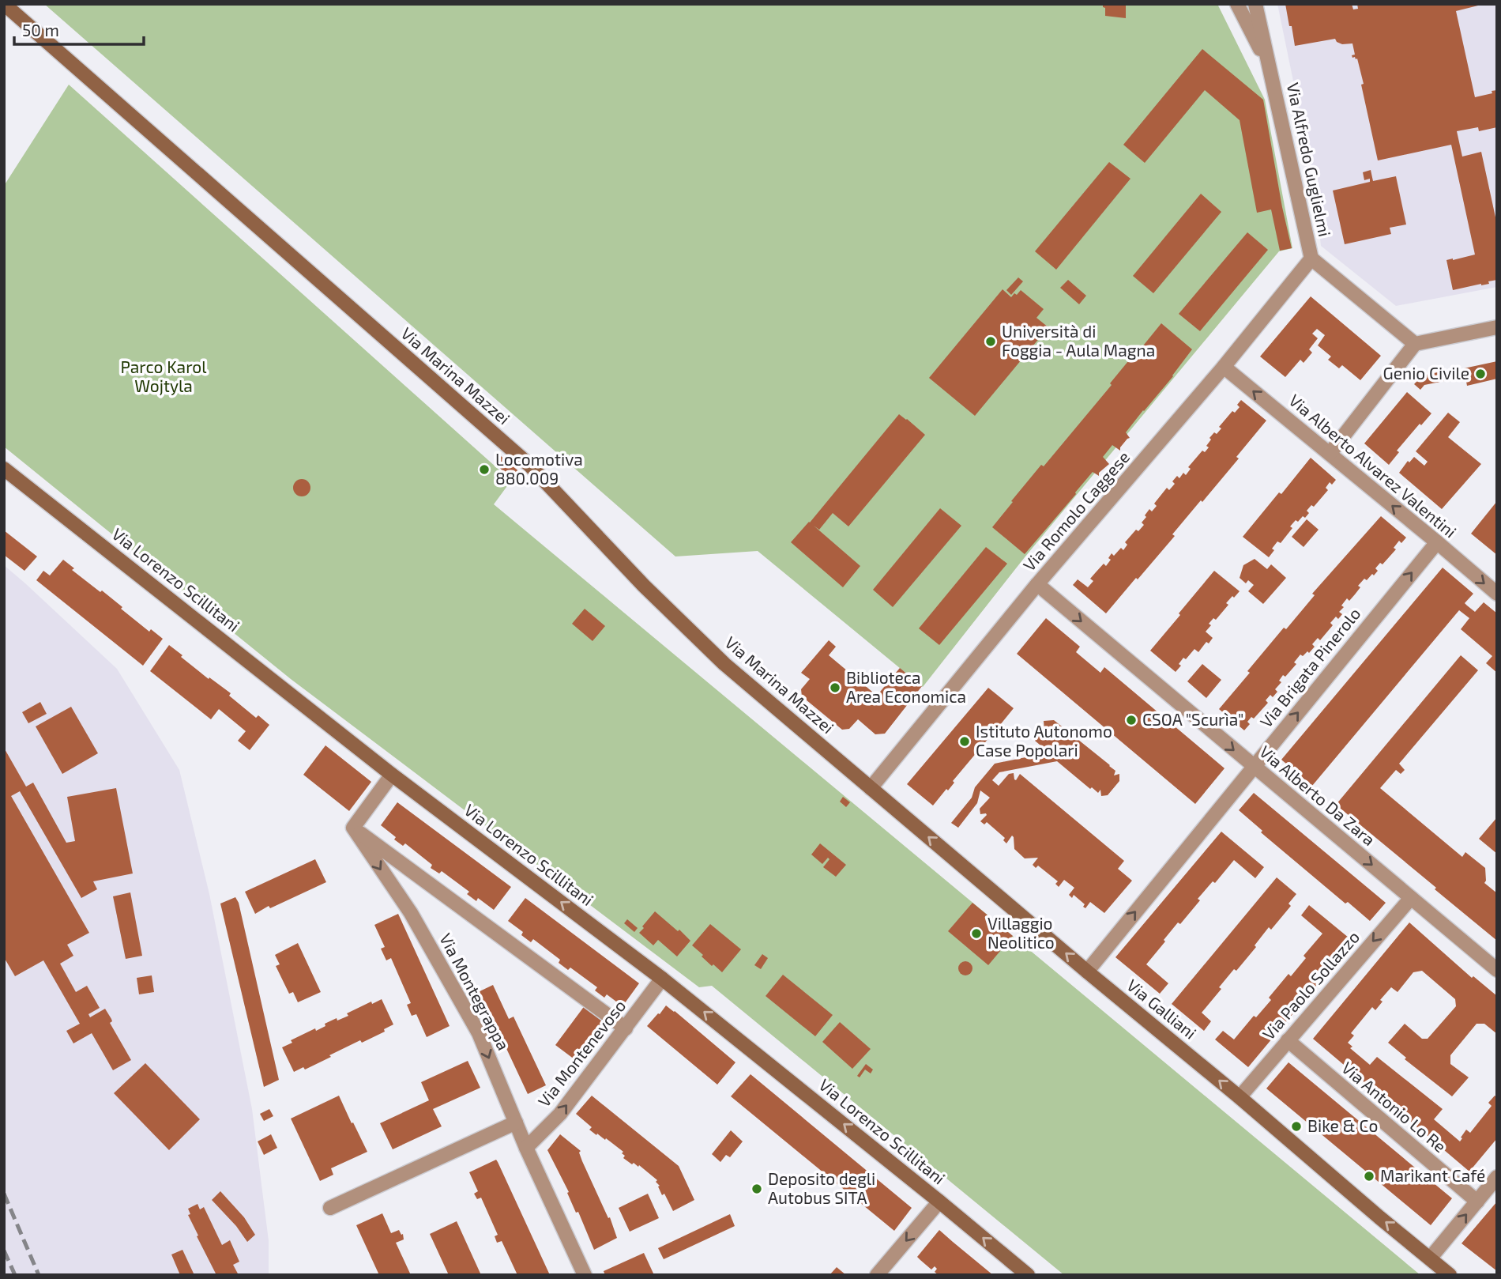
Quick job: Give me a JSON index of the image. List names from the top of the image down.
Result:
{
  "streets": {
    "street": [
      "Via Alfredo Guglielmi",
      "Via Marina Mazzei",
      "Via Alberto Alvarez Valentini",
      "Via Romolo Caggese",
      "Via Lorenzo Scillitani",
      "Via Brigata Pinerolo",
      "Via Alberto Da Zara",
      "Via Paolo Sollazzo",
      "Via Montegrappa",
      "Via Galliani",
      "Via Montenevoso",
      "Via Antonio Lo Re"
    ]
  },
  "crossings": [
    ["Via Alfredo Guglielmi", "Via Romolo Caggese"],
    ["Via Marina Mazzei", "Via Romolo Caggese"],
    ["Via Marina Mazzei", "Via Galliani"],
    ["Via Alberto Alvarez Valentini", "Via Romolo Caggese"],
    ["Via Alberto Alvarez Valentini", "Via Brigata Pinerolo"],
    ["Via Romolo Caggese", "Via Alberto Da Zara"],
    ["Via Romolo Caggese", "Via Galliani"],
    ["Via Lorenzo Scillitani", "Via Montenevoso"],
    ["Via Brigata Pinerolo", "Via Alberto Da Zara"],
    ["Via Brigata Pinerolo", "Via Galliani"],
    ["Via Alberto Da Zara", "Via Paolo Sollazzo"],
    ["Via Paolo Sollazzo", "Via Galliani"],
    ["Via Paolo Sollazzo", "Via Antonio Lo Re"],
    ["Via Montegrappa", "Via Montenevoso"]
  ],
  "one_way": [
    "Via Brigata Pinerolo",
    "Via Alberto Da Zara",
    "Via Paolo Sollazzo",
    "Via Galliani",
    "Via Montenevoso"
  ],
  "parks": ["Parco Karol Wojtyla"],
  "places": [
    "Università di Foggia - Aula Magna",
    "Genio Civile",
    "Locomotiva 880.009",
    "Biblioteca Area Economica",
    "CSOA \"Scurìa\"",
    "Istituto Autonomo Case Popolari",
    "Villaggio Neolitico",
    "Bike & Co",
    "Marikant Café",
    "Deposito degli Autobus SITA"
  ],
  "scale_bar": "50 m"
}
